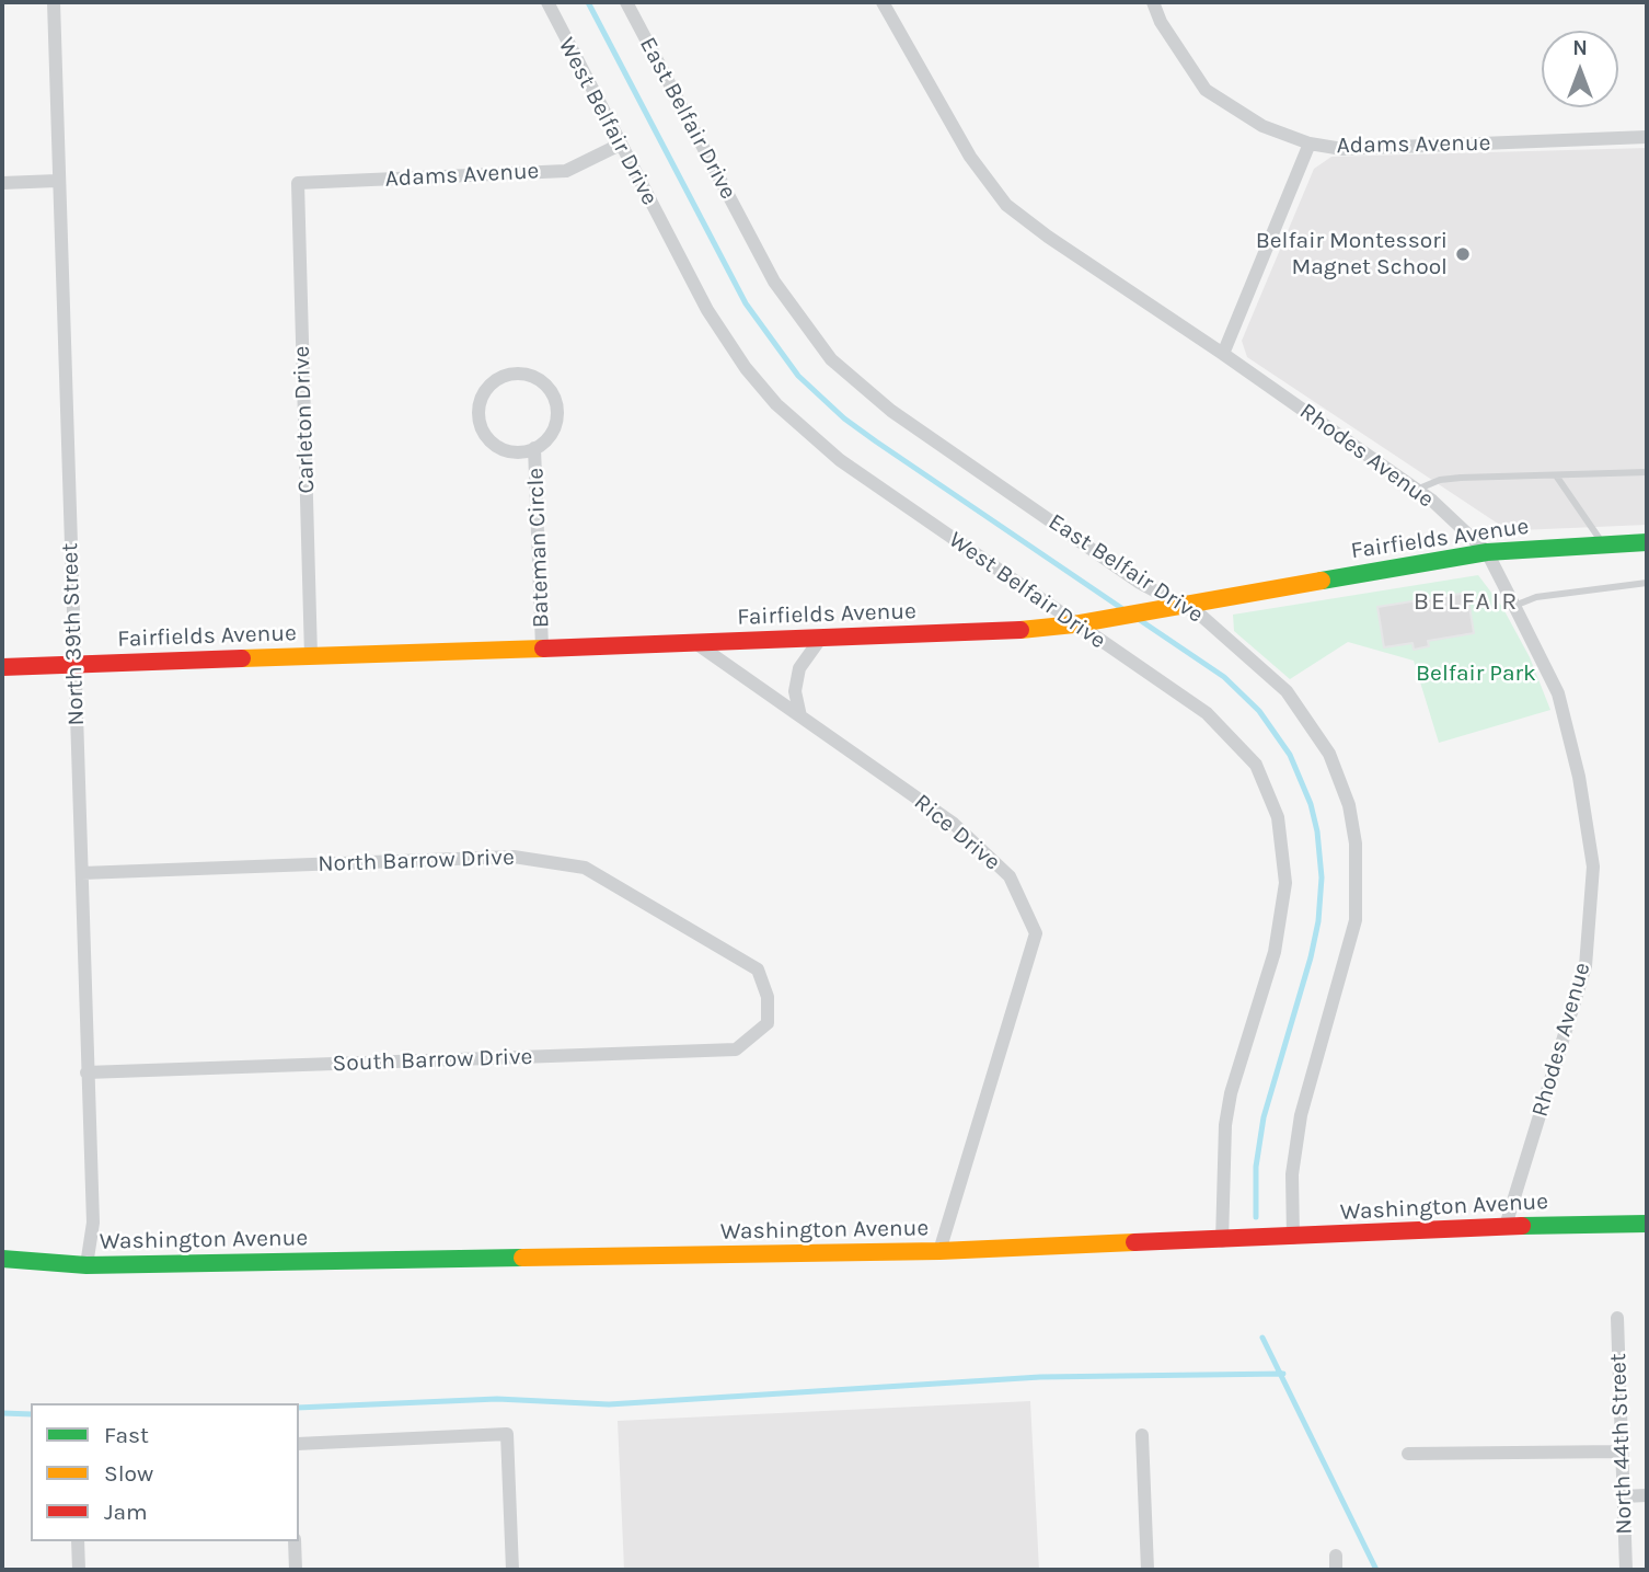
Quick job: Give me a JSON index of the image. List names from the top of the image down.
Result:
{
  "streets": {
    "street": [
      "East Belfair Drive",
      "West Belfair Drive",
      "Adams Avenue",
      "Carleton Drive",
      "Rhodes Avenue",
      "Fairfields Avenue",
      "Bateman Circle",
      "North 39th Street",
      "Rice Drive",
      "North Barrow Drive",
      "South Barrow Drive",
      "Washington Avenue",
      "North 44th Street"
    ]
  },
  "crossings": [
    ["East Belfair Drive", "Fairfields Avenue"],
    ["East Belfair Drive", "Washington Avenue"],
    ["West Belfair Drive", "Adams Avenue"],
    ["West Belfair Drive", "Fairfields Avenue"],
    ["West Belfair Drive", "Washington Avenue"],
    ["Adams Avenue", "Carleton Drive"],
    ["Carleton Drive", "Fairfields Avenue"],
    ["Rhodes Avenue", "Fairfields Avenue"],
    ["Rhodes Avenue", "Washington Avenue"],
    ["Fairfields Avenue", "Bateman Circle"],
    ["Fairfields Avenue", "North 39th Street"],
    ["Fairfields Avenue", "Rice Drive"],
    ["North 39th Street", "North Barrow Drive"],
    ["North 39th Street", "South Barrow Drive"],
    ["North 39th Street", "Washington Avenue"],
    ["Rice Drive", "Washington Avenue"],
    ["North Barrow Drive", "South Barrow Drive"]
  ],
  "districts": ["BELFAIR"],
  "parks": ["Belfair Park"],
  "places": ["Belfair Montessori Magnet School"],
  "legend": ["Fast", "Slow", "Jam"],
  "north": "top"
}
